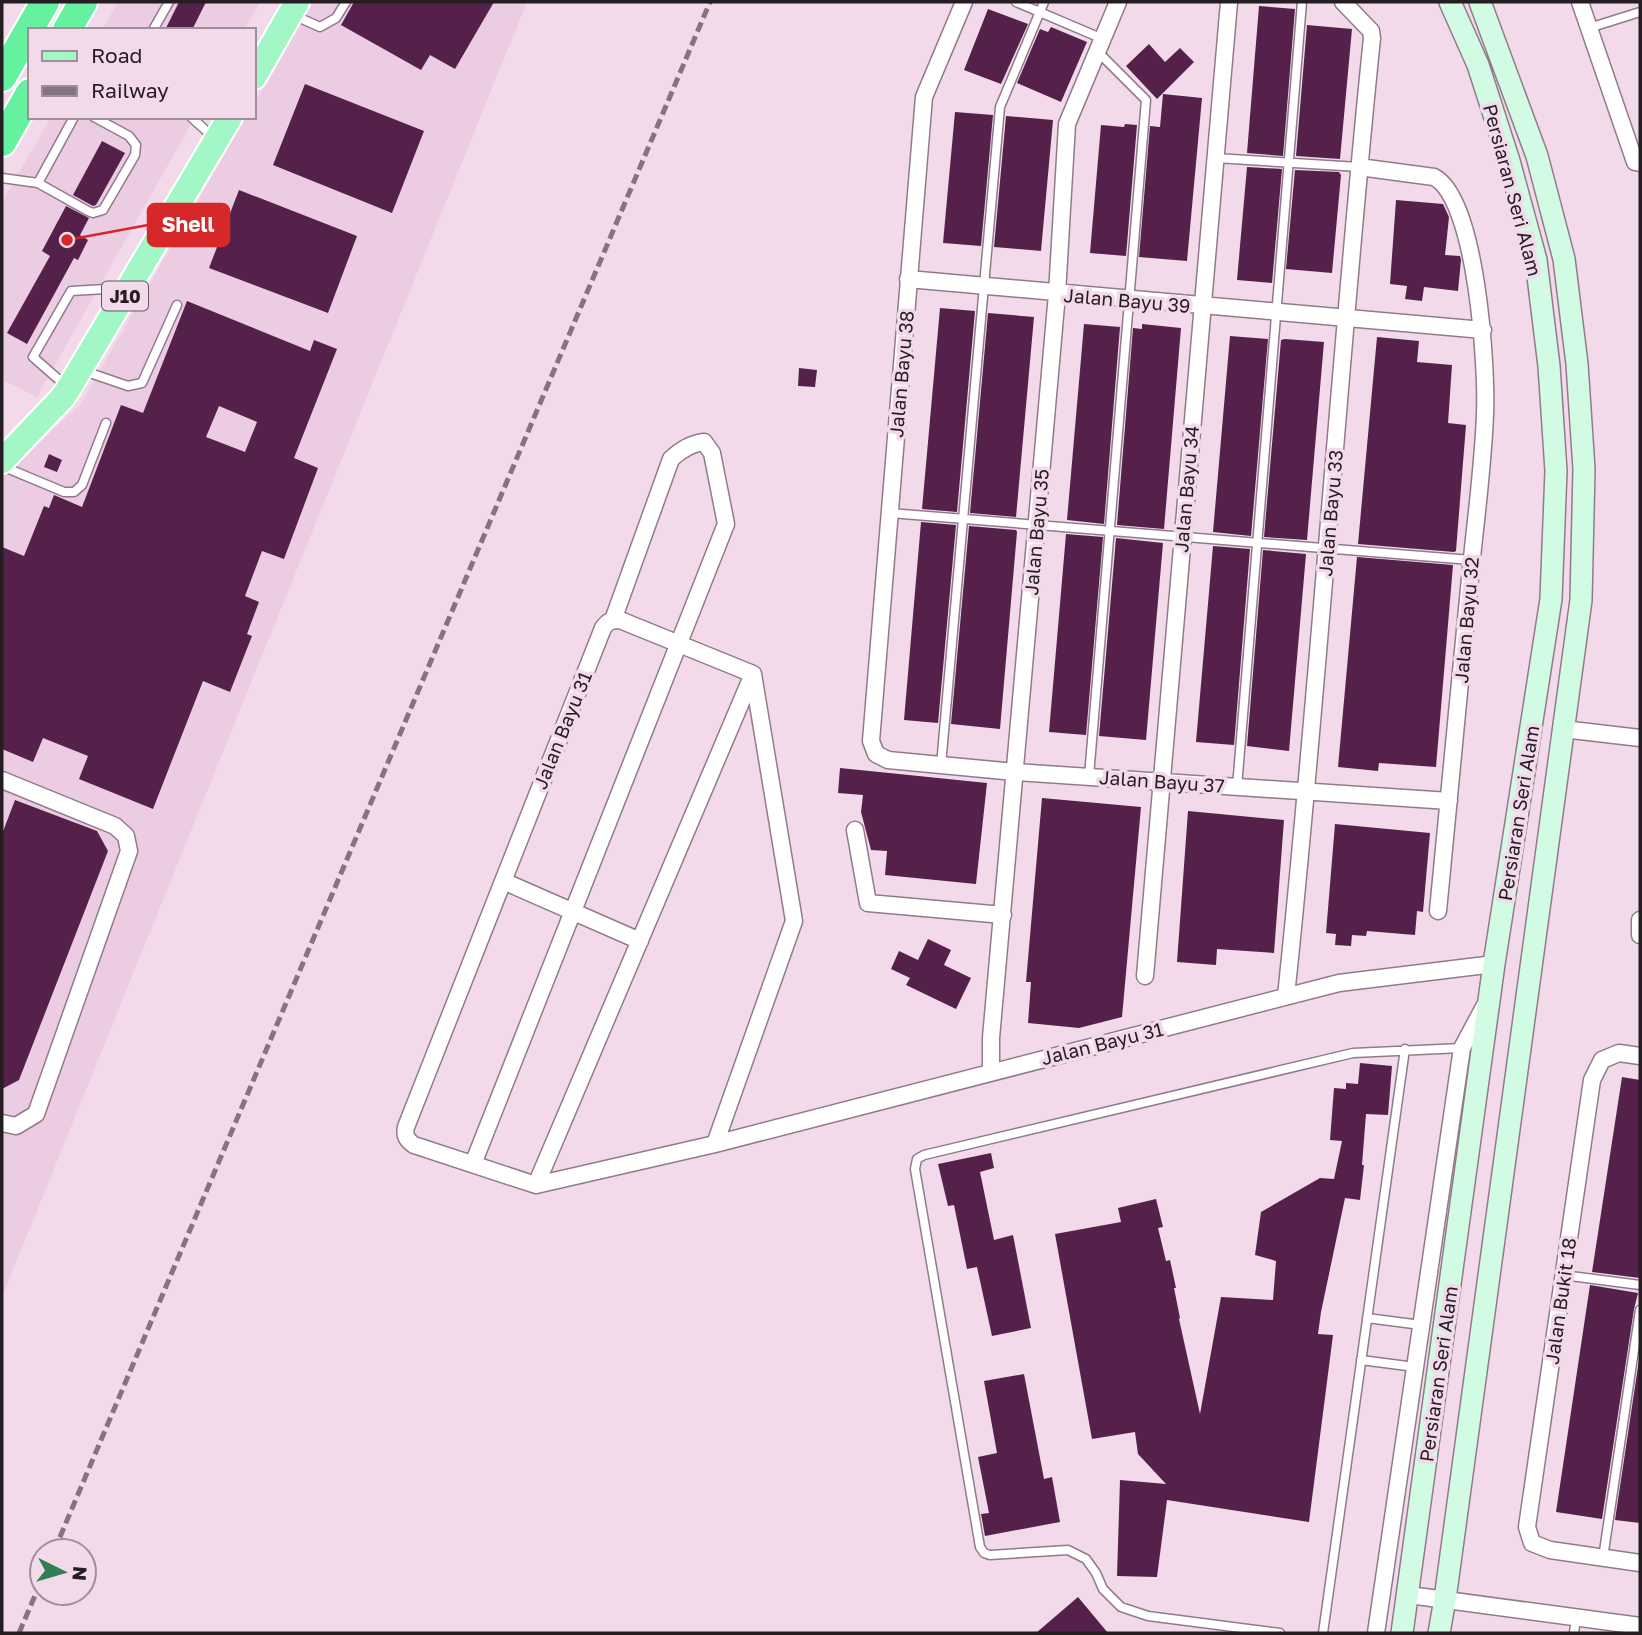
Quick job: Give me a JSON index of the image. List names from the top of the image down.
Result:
{
  "streets": {
    "main road": ["Persiaran Seri Alam", "J10"],
    "street": [
      "Jalan Bayu 39",
      "Jalan Bayu 38",
      "Jalan Bayu 34",
      "Jalan Bayu 33",
      "Jalan Bayu 35",
      "Jalan Bayu 32",
      "Jalan Bayu 31",
      "Jalan Bayu 37",
      "Jalan Bukit 18"
    ]
  },
  "crossings": [
    ["Persiaran Seri Alam", "Jalan Bayu 31"],
    ["Jalan Bayu 39", "Jalan Bayu 38"],
    ["Jalan Bayu 39", "Jalan Bayu 34"],
    ["Jalan Bayu 39", "Jalan Bayu 33"],
    ["Jalan Bayu 39", "Jalan Bayu 35"],
    ["Jalan Bayu 39", "Jalan Bayu 32"],
    ["Jalan Bayu 38", "Jalan Bayu 37"],
    ["Jalan Bayu 34", "Jalan Bayu 37"],
    ["Jalan Bayu 33", "Jalan Bayu 32"],
    ["Jalan Bayu 33", "Jalan Bayu 31"],
    ["Jalan Bayu 33", "Jalan Bayu 37"],
    ["Jalan Bayu 35", "Jalan Bayu 31"],
    ["Jalan Bayu 35", "Jalan Bayu 37"],
    ["Jalan Bayu 32", "Jalan Bayu 37"]
  ],
  "places": ["Shell"],
  "legend": ["Road", "Railway"],
  "north": "right"
}
